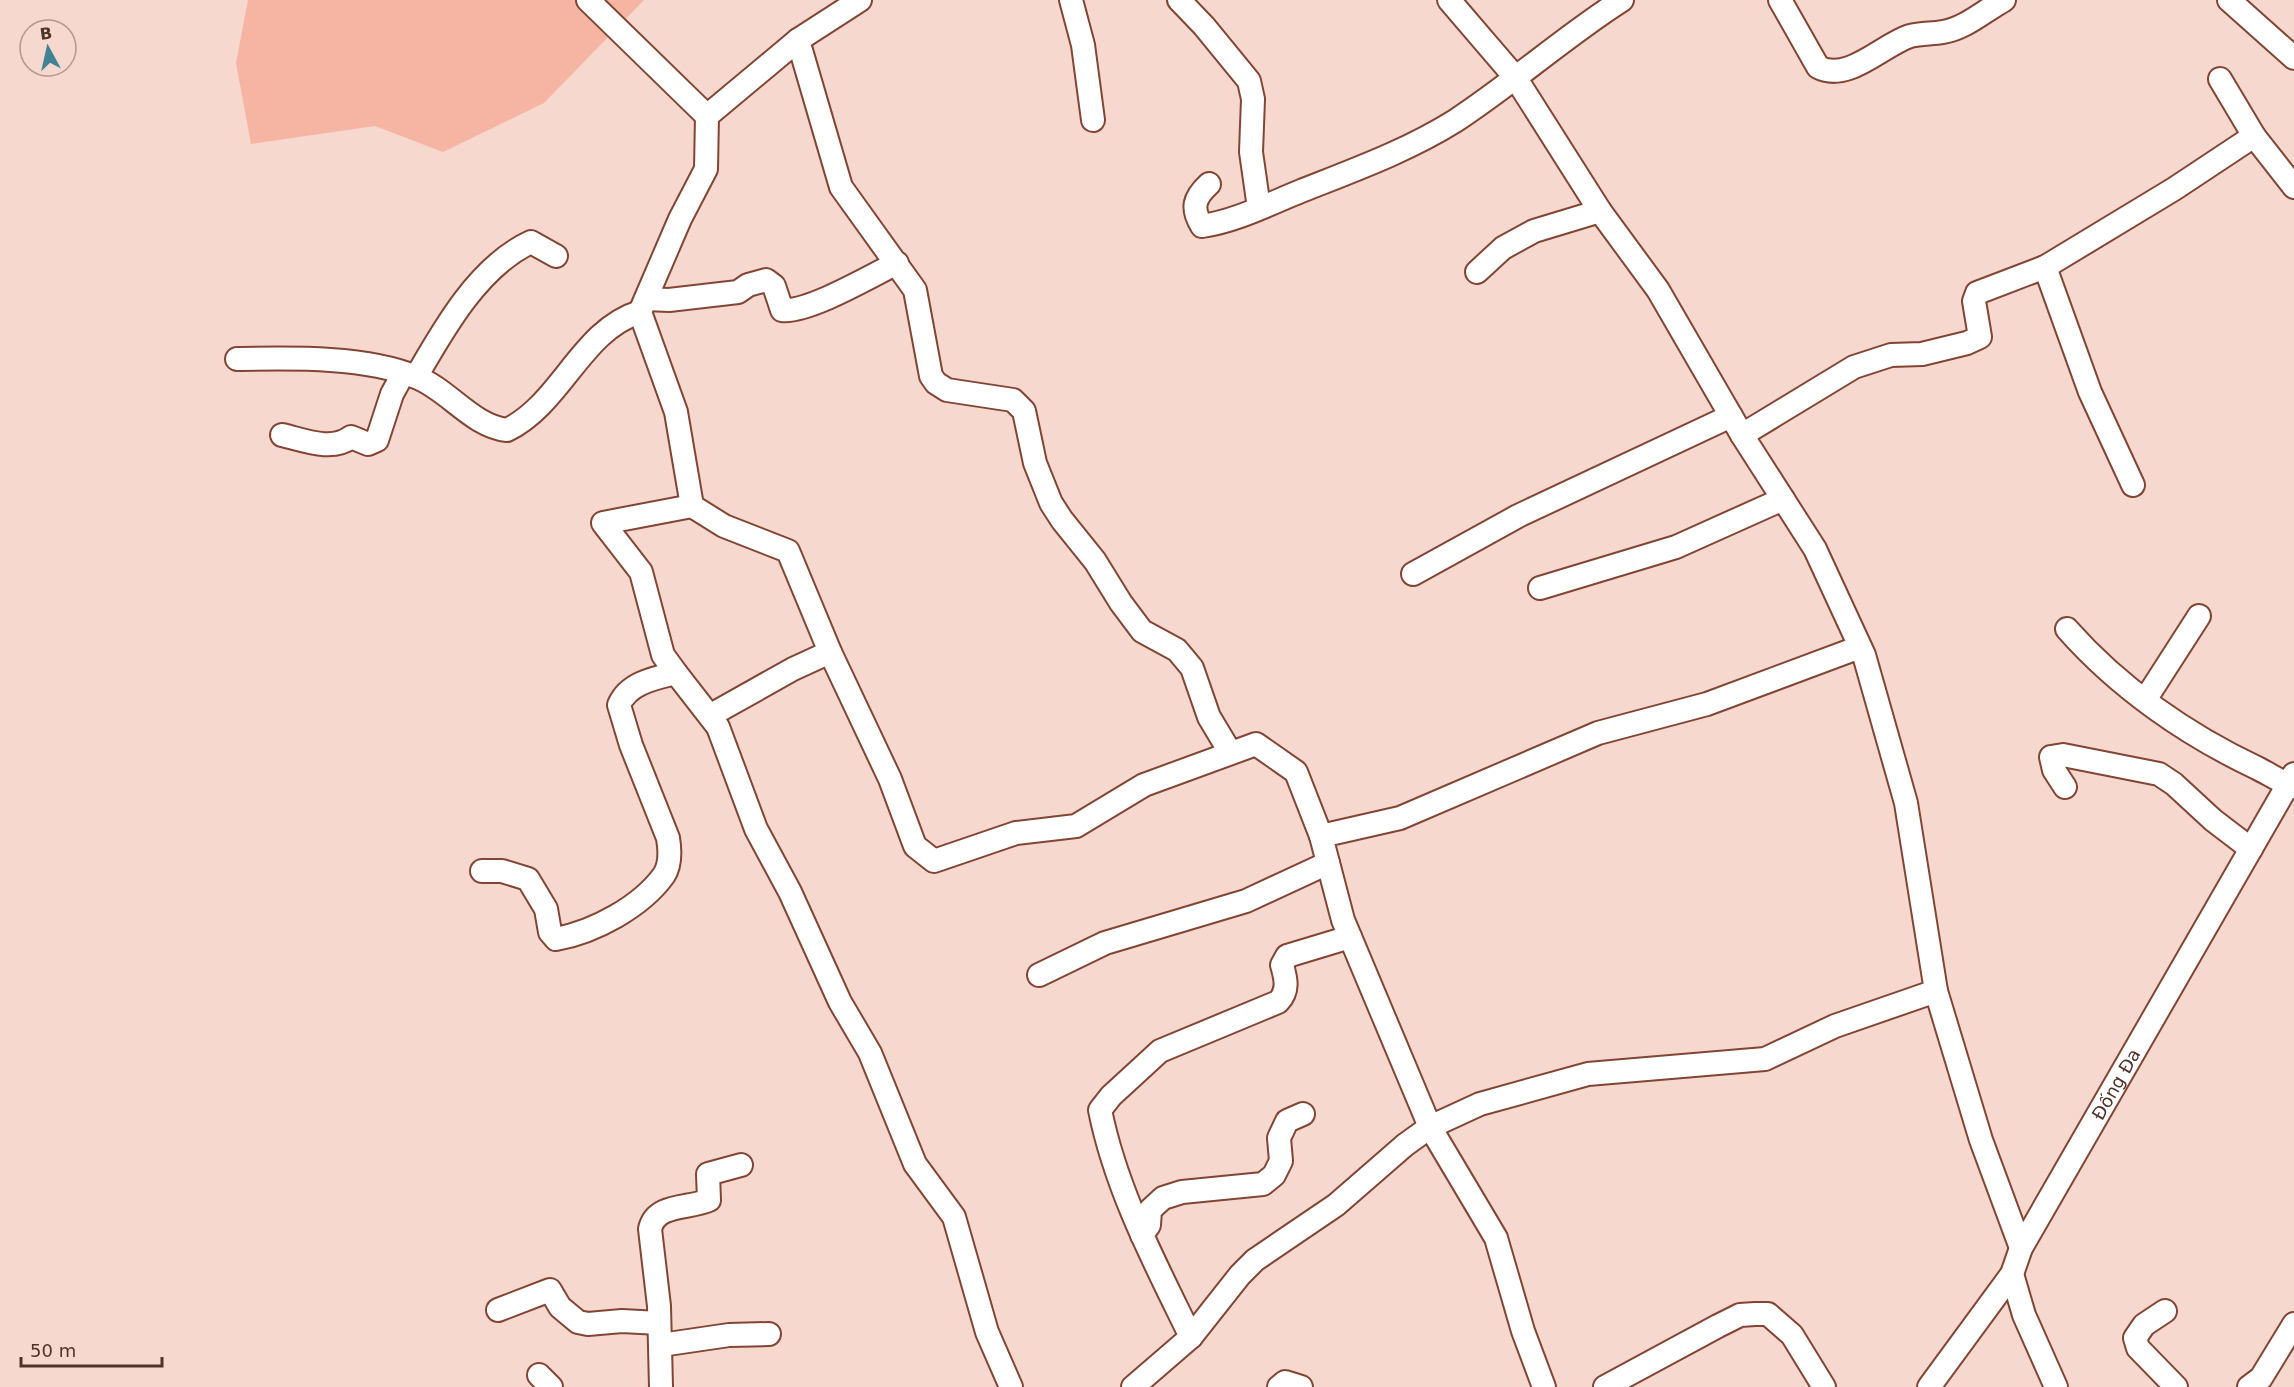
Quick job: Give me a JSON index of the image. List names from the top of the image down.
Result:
{
  "streets": {
    "street": ["Đống Đa"]
  },
  "scale_bar": "50 m",
  "north": "top"
}
